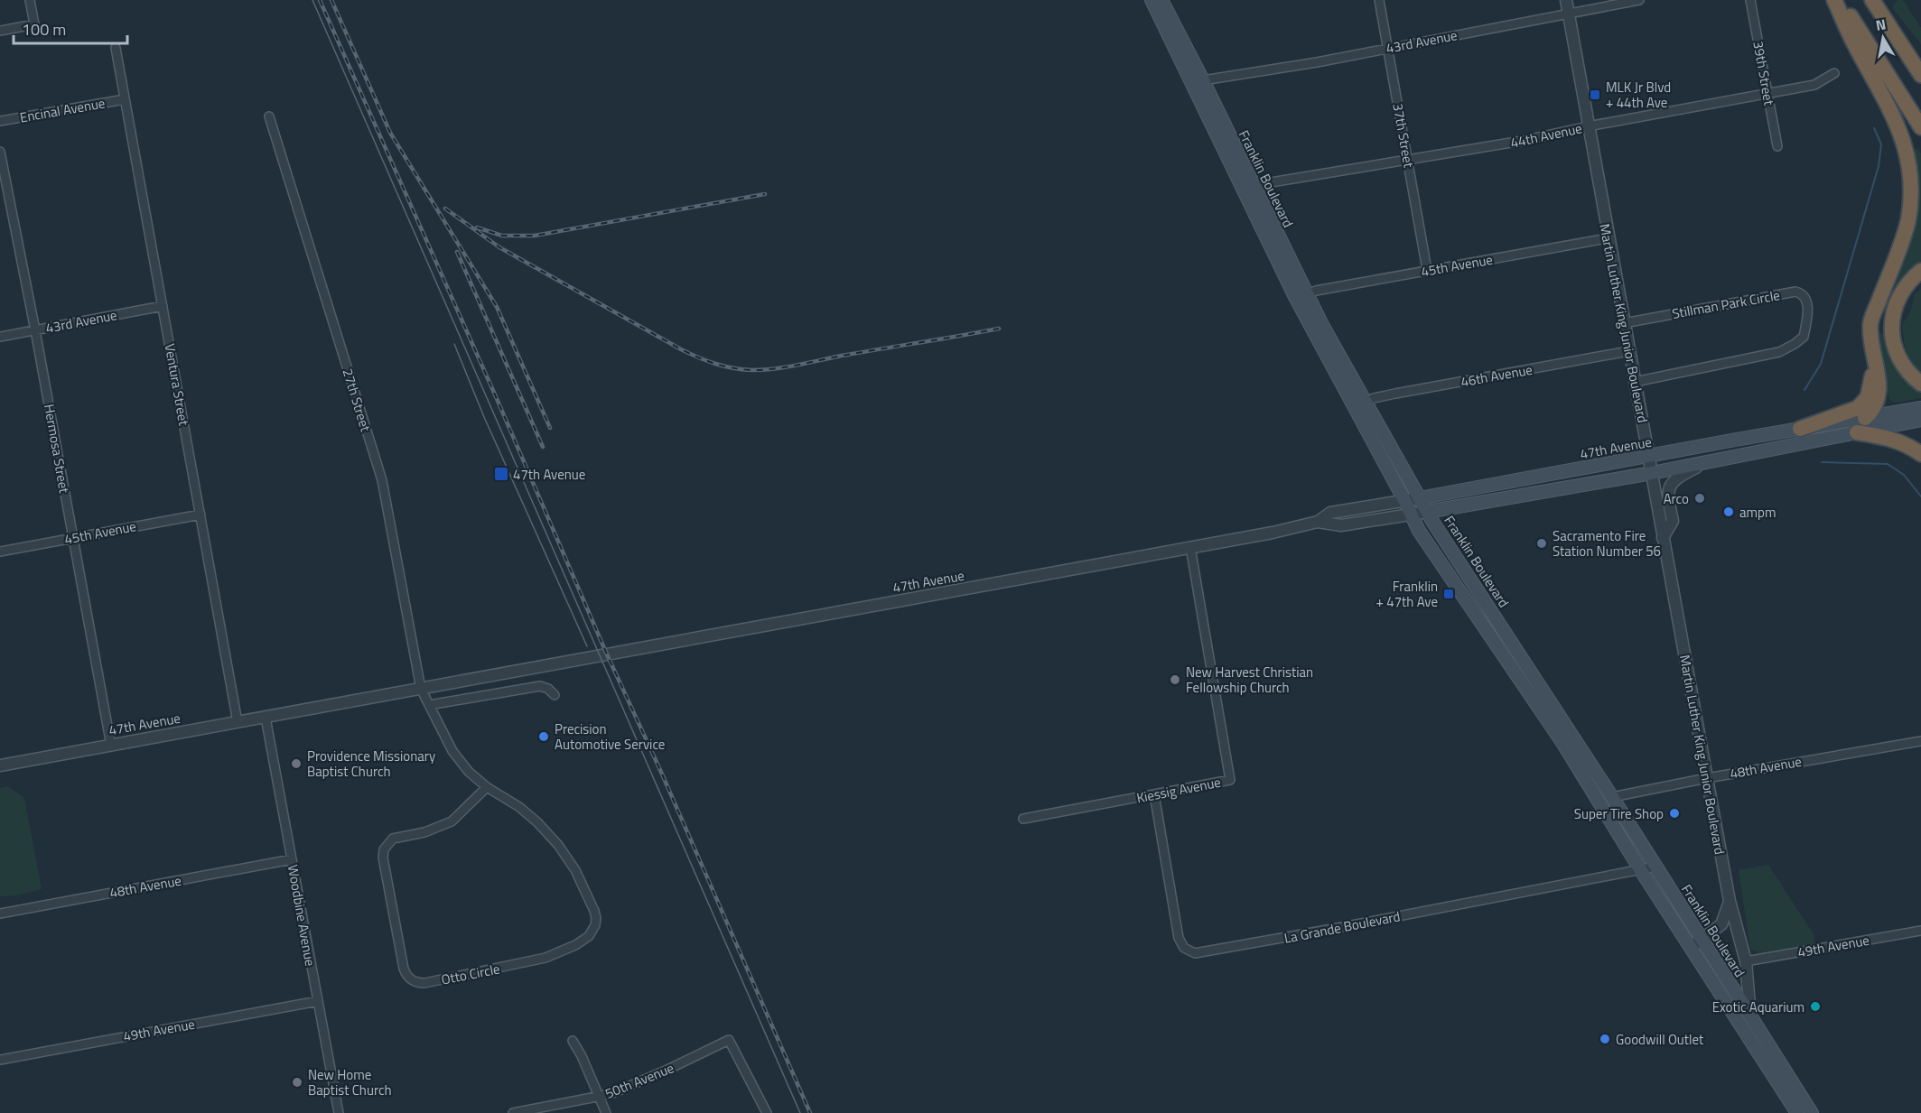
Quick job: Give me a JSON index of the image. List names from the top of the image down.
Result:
{
  "streets": {
    "main road": ["Franklin Boulevard", "47th Avenue"],
    "street": [
      "43rd Avenue",
      "39th Street",
      "Encinal Avenue",
      "37th Street",
      "44th Avenue",
      "45th Avenue",
      "Stillman Park Circle",
      "Martin Luther King Junior Boulevard",
      "46th Avenue",
      "Ventura Street",
      "27th Street",
      "Hermosa Street",
      "48th Avenue",
      "Kiessig Avenue",
      "Woodbine Avenue",
      "La Grande Boulevard",
      "49th Avenue",
      "Otto Circle",
      "50th Avenue"
    ]
  },
  "crossings": [
    ["43rd Avenue", "37th Street"],
    ["43rd Avenue", "Franklin Boulevard"],
    ["43rd Avenue", "Martin Luther King Junior Boulevard"],
    ["43rd Avenue", "Ventura Street"],
    ["43rd Avenue", "Hermosa Street"],
    ["39th Street", "44th Avenue"],
    ["Encinal Avenue", "Ventura Street"],
    ["37th Street", "44th Avenue"],
    ["37th Street", "45th Avenue"],
    ["44th Avenue", "Franklin Boulevard"],
    ["44th Avenue", "Martin Luther King Junior Boulevard"],
    ["Franklin Boulevard", "45th Avenue"],
    ["Franklin Boulevard", "Martin Luther King Junior Boulevard"],
    ["Franklin Boulevard", "46th Avenue"],
    ["Franklin Boulevard", "47th Avenue"],
    ["Franklin Boulevard", "48th Avenue"],
    ["Franklin Boulevard", "La Grande Boulevard"],
    ["45th Avenue", "Martin Luther King Junior Boulevard"],
    ["45th Avenue", "Ventura Street"],
    ["45th Avenue", "Hermosa Street"],
    ["Stillman Park Circle", "Martin Luther King Junior Boulevard"],
    ["Martin Luther King Junior Boulevard", "46th Avenue"],
    ["Martin Luther King Junior Boulevard", "47th Avenue"],
    ["Martin Luther King Junior Boulevard", "48th Avenue"],
    ["Martin Luther King Junior Boulevard", "49th Avenue"],
    ["Ventura Street", "47th Avenue"],
    ["27th Street", "47th Avenue"],
    ["27th Street", "Otto Circle"],
    ["47th Avenue", "Hermosa Street"],
    ["47th Avenue", "Kiessig Avenue"],
    ["47th Avenue", "Woodbine Avenue"],
    ["47th Avenue", "Otto Circle"],
    ["48th Avenue", "Woodbine Avenue"],
    ["Kiessig Avenue", "La Grande Boulevard"],
    ["Woodbine Avenue", "49th Avenue"]
  ],
  "places": {
    "transit": ["MLK Jr Blvd + 44th Ave", "47th Avenue", "Franklin + 47th Ave"],
    "other": [
      "Arco",
      "ampm",
      "Sacramento Fire Station Number 56",
      "New Harvest Christian Fellowship Church",
      "Precision Automotive Service",
      "Providence Missionary Baptist Church",
      "Super Tire Shop",
      "Exotic Aquarium",
      "Goodwill Outlet",
      "New Home Baptist Church"
    ]
  },
  "scale_bar": "100 m",
  "north": "top"
}
